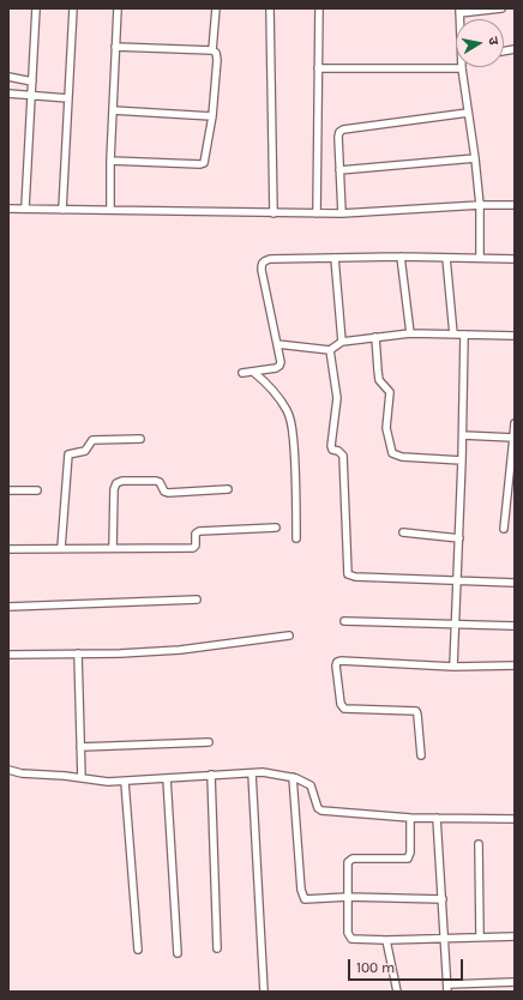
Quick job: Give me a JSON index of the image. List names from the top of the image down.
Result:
{
  "scale_bar": "100 m",
  "north": "right"
}
